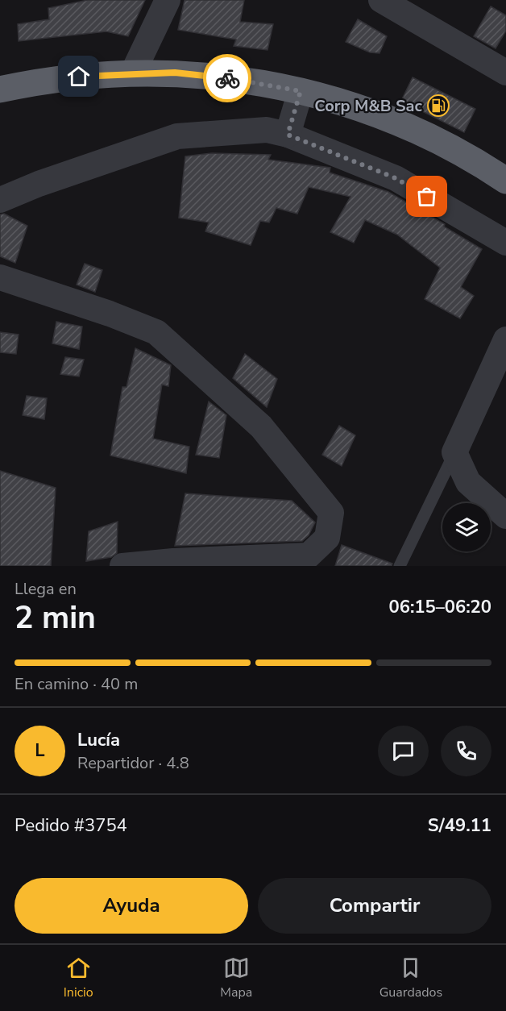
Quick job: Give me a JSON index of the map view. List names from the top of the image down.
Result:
{
  "places": {
    "fuel station": ["Corp M&B Sac"]
  },
  "page": {
    "heading": ["2 min", "Llega en", "06:15–06:20"],
    "panel": [
      "Lucía",
      "Repartidor · 4.8",
      "Pedido #3754",
      "S/49.11"
    ],
    "bar": "En camino · 40 m",
    "round": "L",
    "buttons": ["Ayuda", "Compartir"],
    "tabs": ["Inicio", "Mapa", "Guardados"]
  }
}
